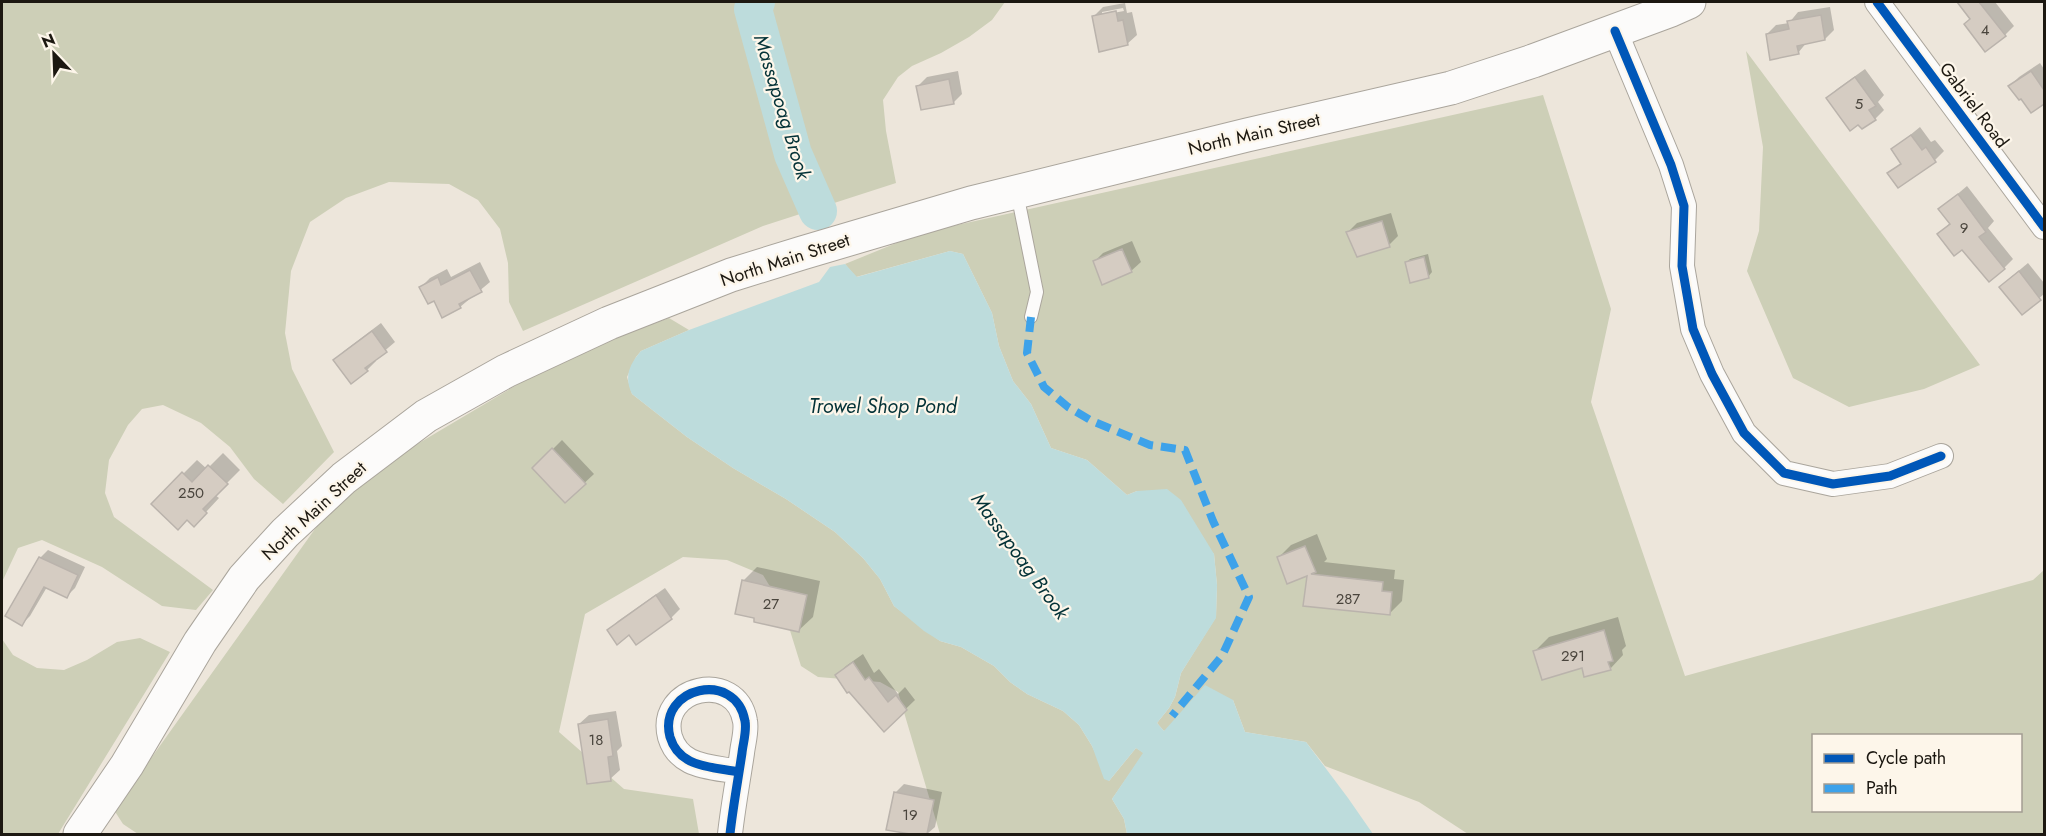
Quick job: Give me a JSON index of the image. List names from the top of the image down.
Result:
{
  "streets": {
    "main road": ["North Main Street"],
    "street": ["Gabriel Road"]
  },
  "water": ["Massapoag Brook", "Trowel Shop Pond"],
  "house_numbers": [
    "4",
    "5",
    "9",
    "250",
    "287",
    "27",
    "291",
    "18",
    "19"
  ],
  "legend": ["Cycle path", "Path"],
  "north": "top left"
}
